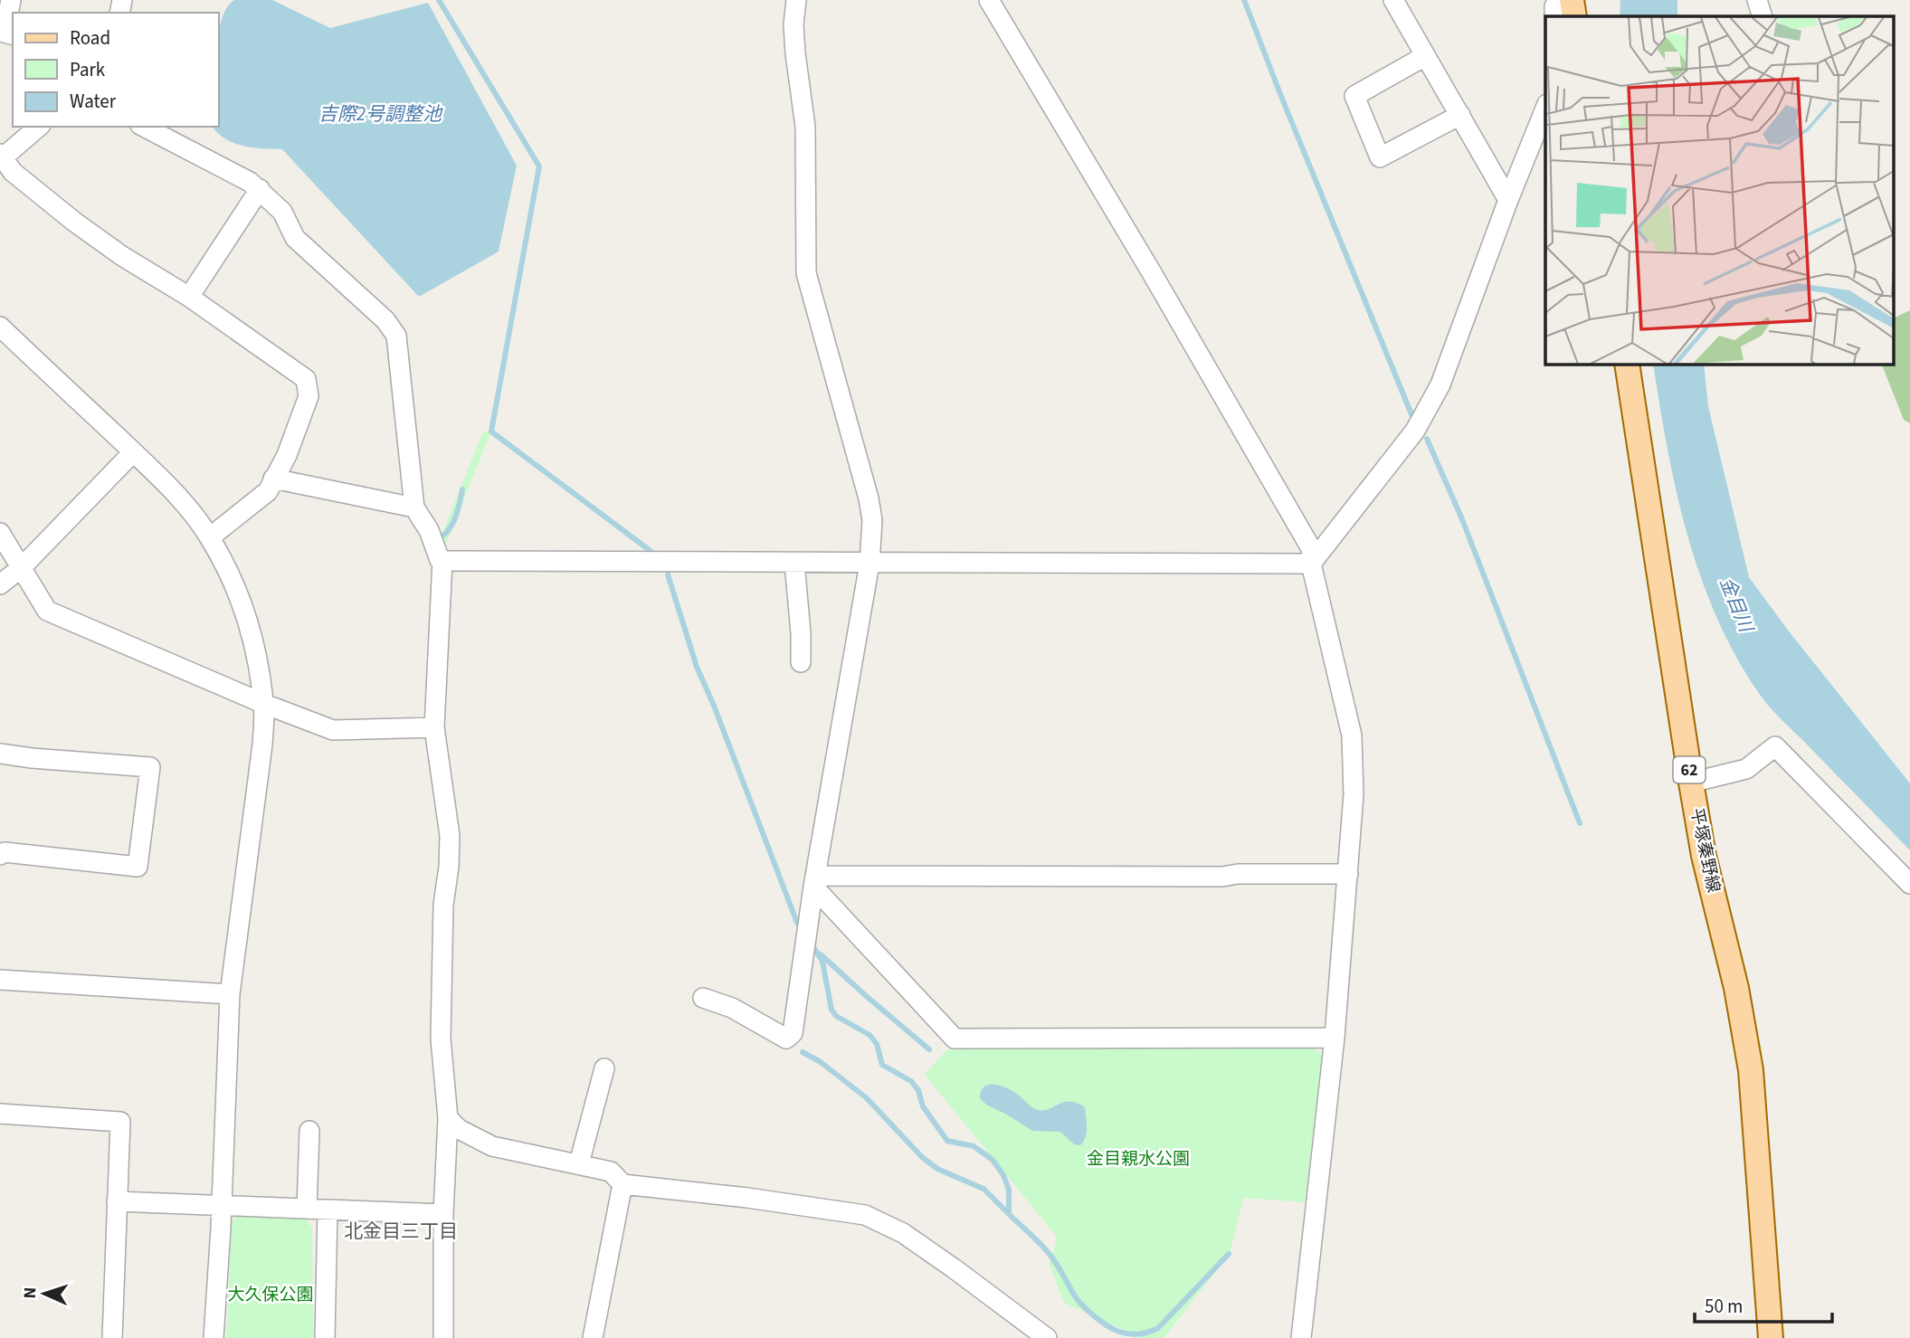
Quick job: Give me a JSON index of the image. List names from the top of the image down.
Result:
{
  "streets": {
    "main road": ["62", "平塚秦野線"]
  },
  "districts": ["北金目三丁目"],
  "water": ["吉際2号調整池", "金目川"],
  "parks": ["金目親水公園", "大久保公園"],
  "legend": ["Road", "Park", "Water"],
  "scale_bar": "50 m",
  "north": "left"
}
